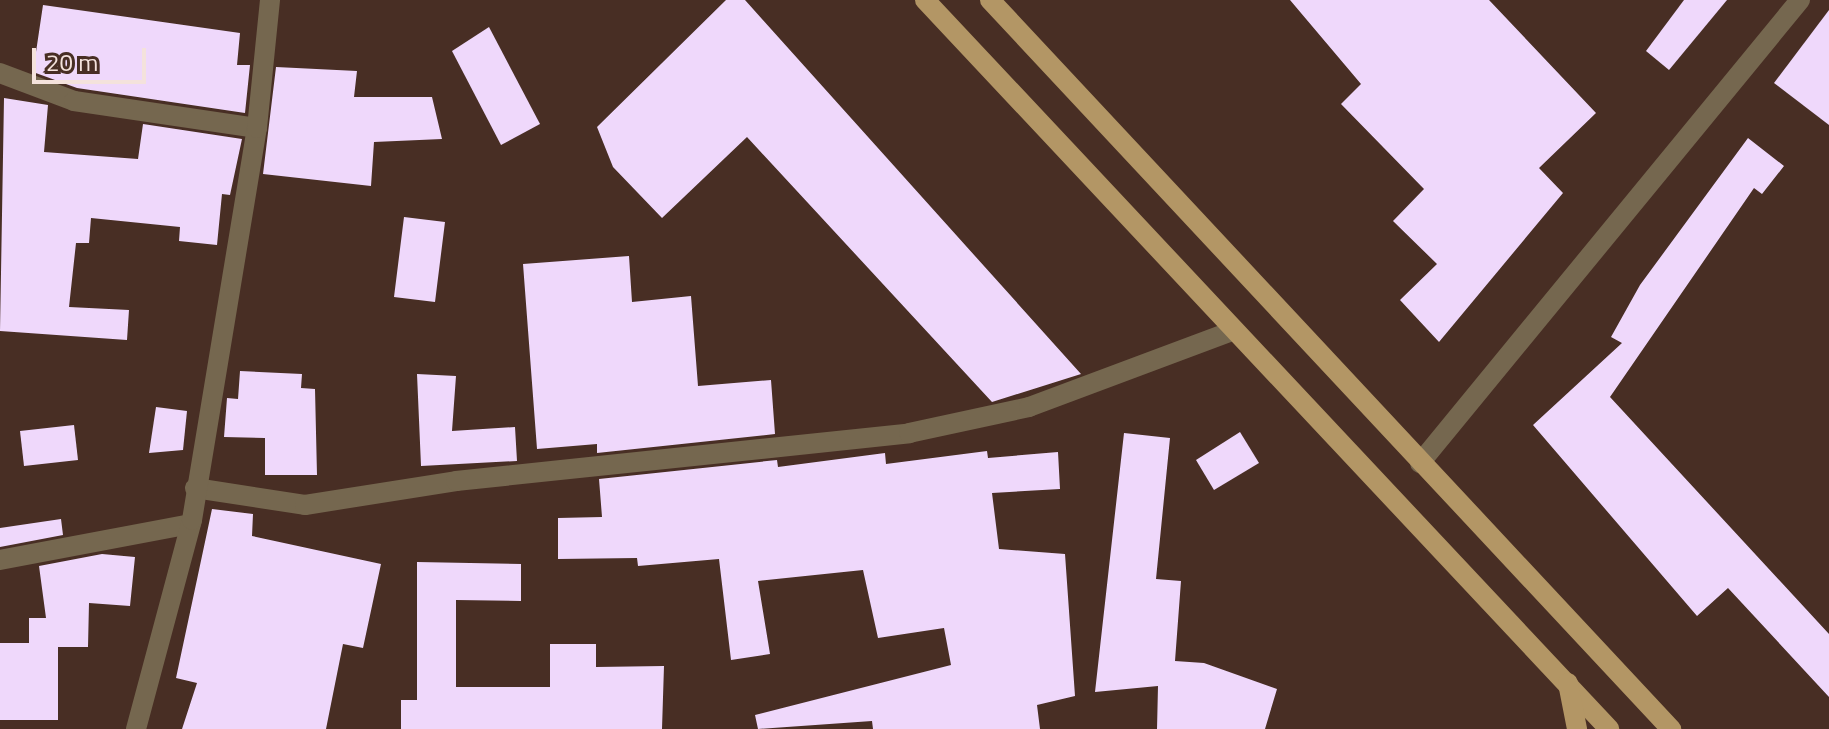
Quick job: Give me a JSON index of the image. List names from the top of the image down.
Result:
{
  "scale_bar": "20 m"
}
